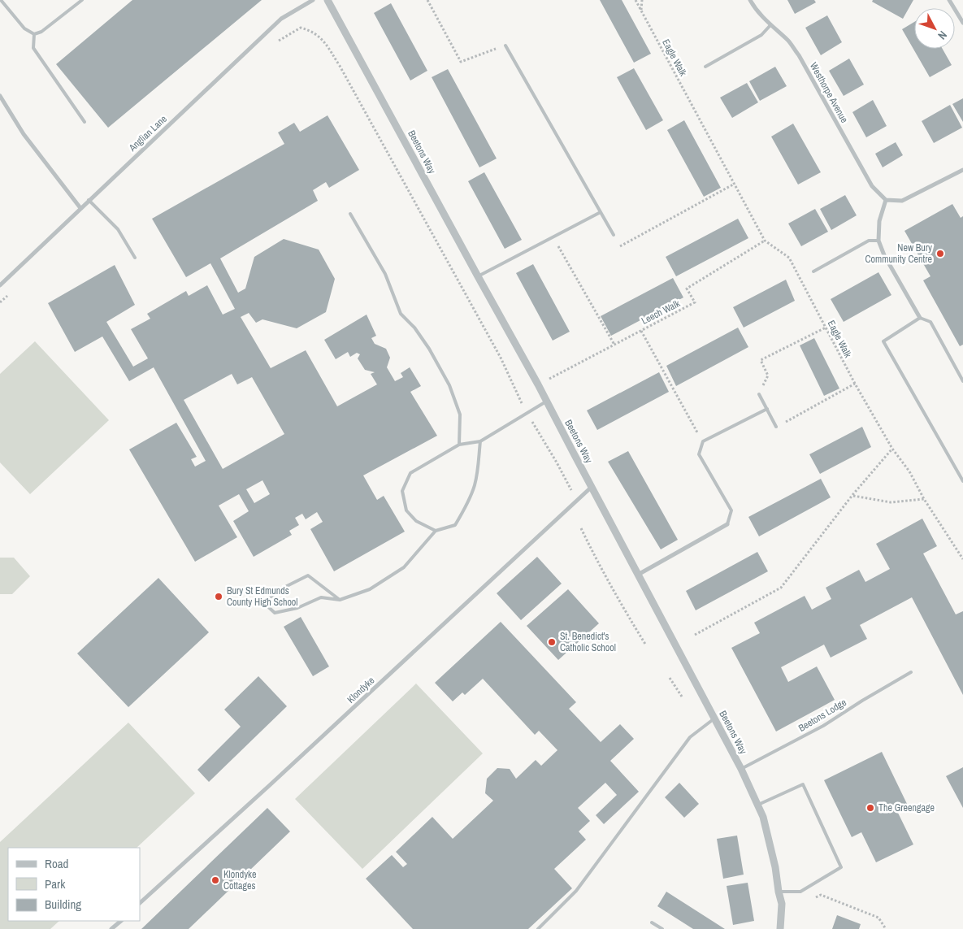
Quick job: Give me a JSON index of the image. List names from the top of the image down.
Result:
{
  "streets": {
    "street": [
      "Westhorpe Avenue",
      "Anglian Lane",
      "Beetons Way",
      "Klondyke"
    ],
    "lane": ["Beetons Lodge"],
    "path": ["Eagle Walk", "Leech Walk"]
  },
  "crossings": [
    ["Eagle Walk", "Leech Walk"],
    ["Beetons Way", "Leech Walk"],
    ["Beetons Way", "Klondyke"],
    ["Beetons Way", "Beetons Lodge"]
  ],
  "places": [
    "New Bury Community Centre",
    "Bury St Edmunds County High School",
    "St. Benedict's Catholic School",
    "The Greengage",
    "Klondyke Cottages"
  ],
  "legend": ["Road", "Park", "Building"],
  "north": "bottom right"
}
